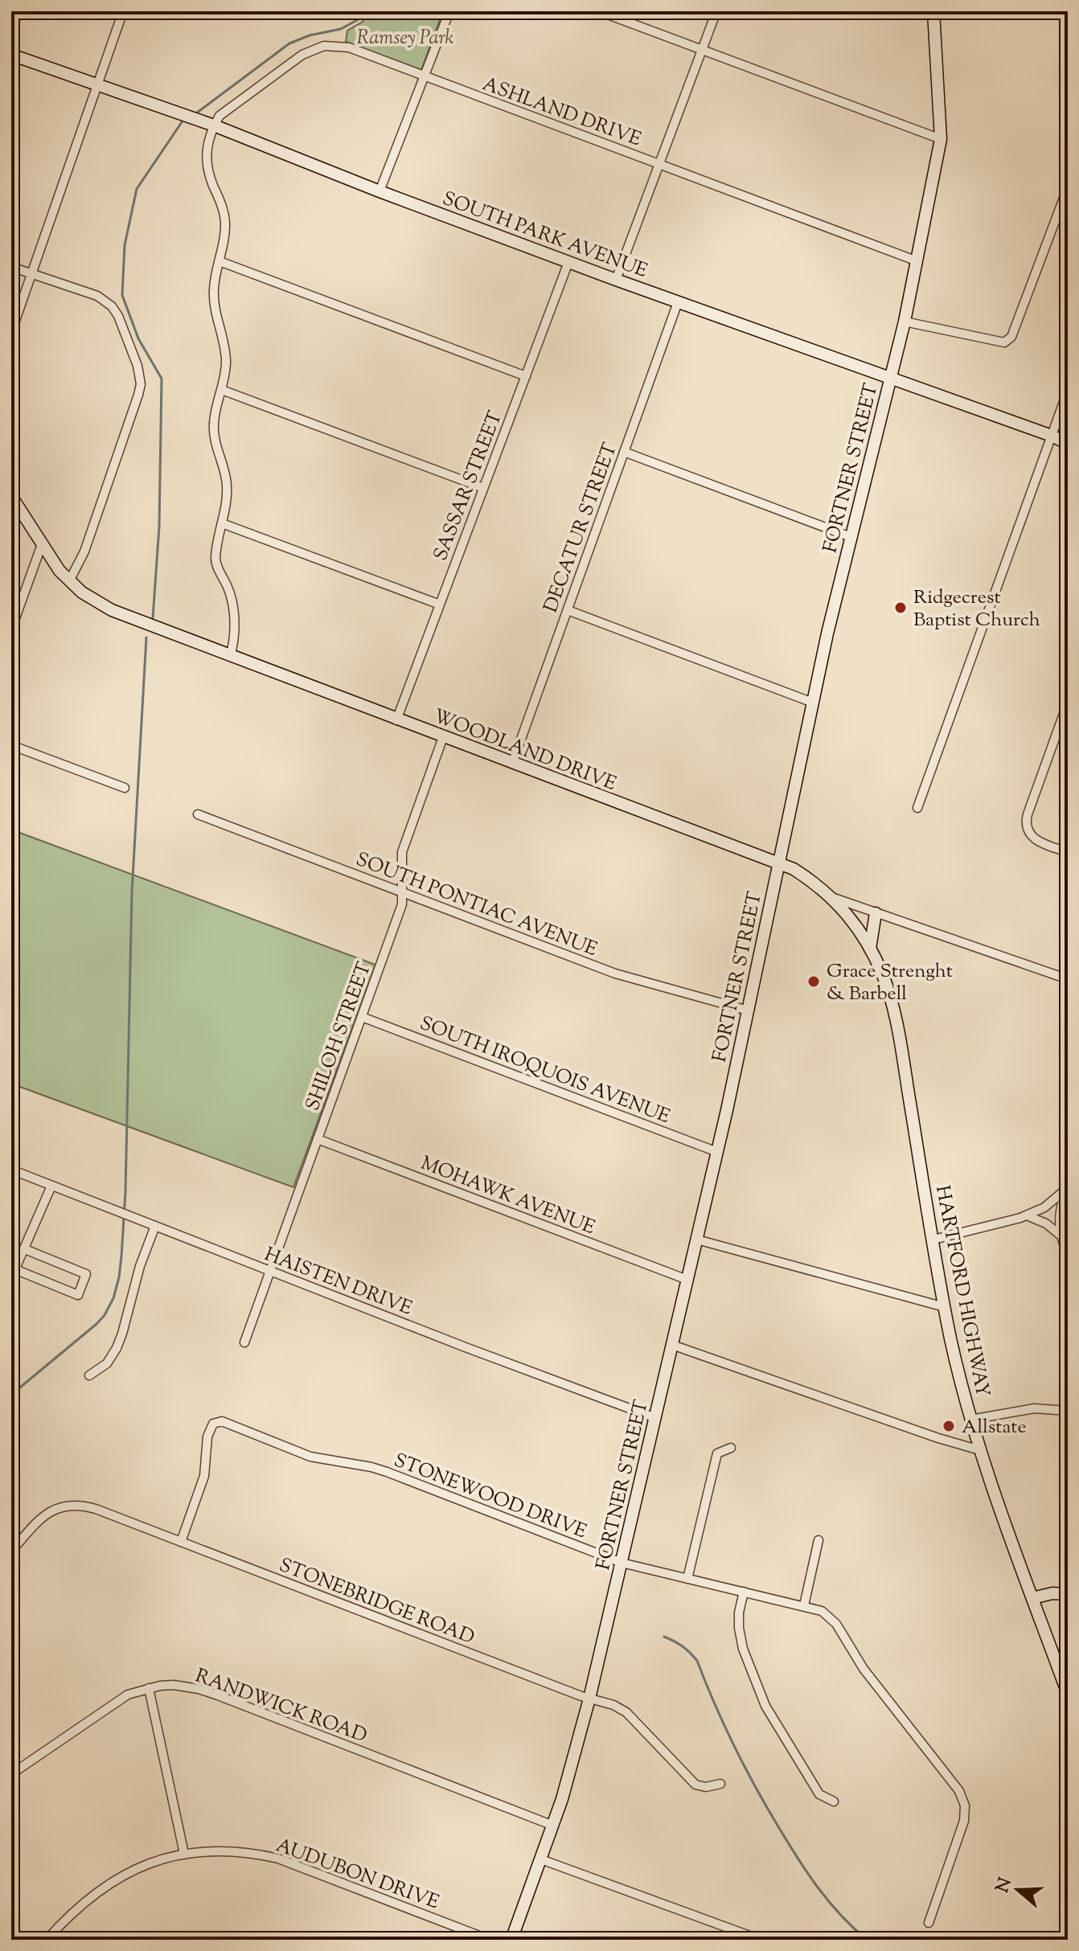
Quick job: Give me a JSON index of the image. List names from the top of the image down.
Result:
{
  "streets": {
    "street": [
      "ASHLAND DRIVE",
      "SOUTH PARK AVENUE",
      "FORTNER STREET",
      "SASSAR STREET",
      "DECATUR STREET",
      "WOODLAND DRIVE",
      "SOUTH PONTIAC AVENUE",
      "SHILOH STREET",
      "SOUTH IROQUOIS AVENUE",
      "MOHAWK AVENUE",
      "HAISTEN DRIVE",
      "HARTFORD HIGHWAY",
      "STONEWOOD DRIVE",
      "STONEBRIDGE ROAD",
      "RANDWICK ROAD",
      "AUDUBON DRIVE"
    ]
  },
  "crossings": [
    ["ASHLAND DRIVE", "SOUTH PARK AVENUE"],
    ["ASHLAND DRIVE", "FORTNER STREET"],
    ["SOUTH PARK AVENUE", "FORTNER STREET"],
    ["SOUTH PARK AVENUE", "SASSAR STREET"],
    ["SOUTH PARK AVENUE", "DECATUR STREET"],
    ["FORTNER STREET", "WOODLAND DRIVE"],
    ["FORTNER STREET", "SOUTH PONTIAC AVENUE"],
    ["FORTNER STREET", "SOUTH IROQUOIS AVENUE"],
    ["FORTNER STREET", "MOHAWK AVENUE"],
    ["FORTNER STREET", "HAISTEN DRIVE"],
    ["FORTNER STREET", "STONEWOOD DRIVE"],
    ["FORTNER STREET", "STONEBRIDGE ROAD"],
    ["FORTNER STREET", "RANDWICK ROAD"],
    ["SASSAR STREET", "WOODLAND DRIVE"],
    ["DECATUR STREET", "WOODLAND DRIVE"],
    ["WOODLAND DRIVE", "SHILOH STREET"],
    ["WOODLAND DRIVE", "HARTFORD HIGHWAY"],
    ["SOUTH PONTIAC AVENUE", "SHILOH STREET"],
    ["SHILOH STREET", "SOUTH IROQUOIS AVENUE"],
    ["SHILOH STREET", "MOHAWK AVENUE"],
    ["SHILOH STREET", "HAISTEN DRIVE"],
    ["STONEWOOD DRIVE", "STONEBRIDGE ROAD"]
  ],
  "parks": ["Ramsey Park"],
  "places": ["Ridgecrest Baptist Church", "Grace Strenght & Barbell", "Allstate"],
  "north": "left"
}
